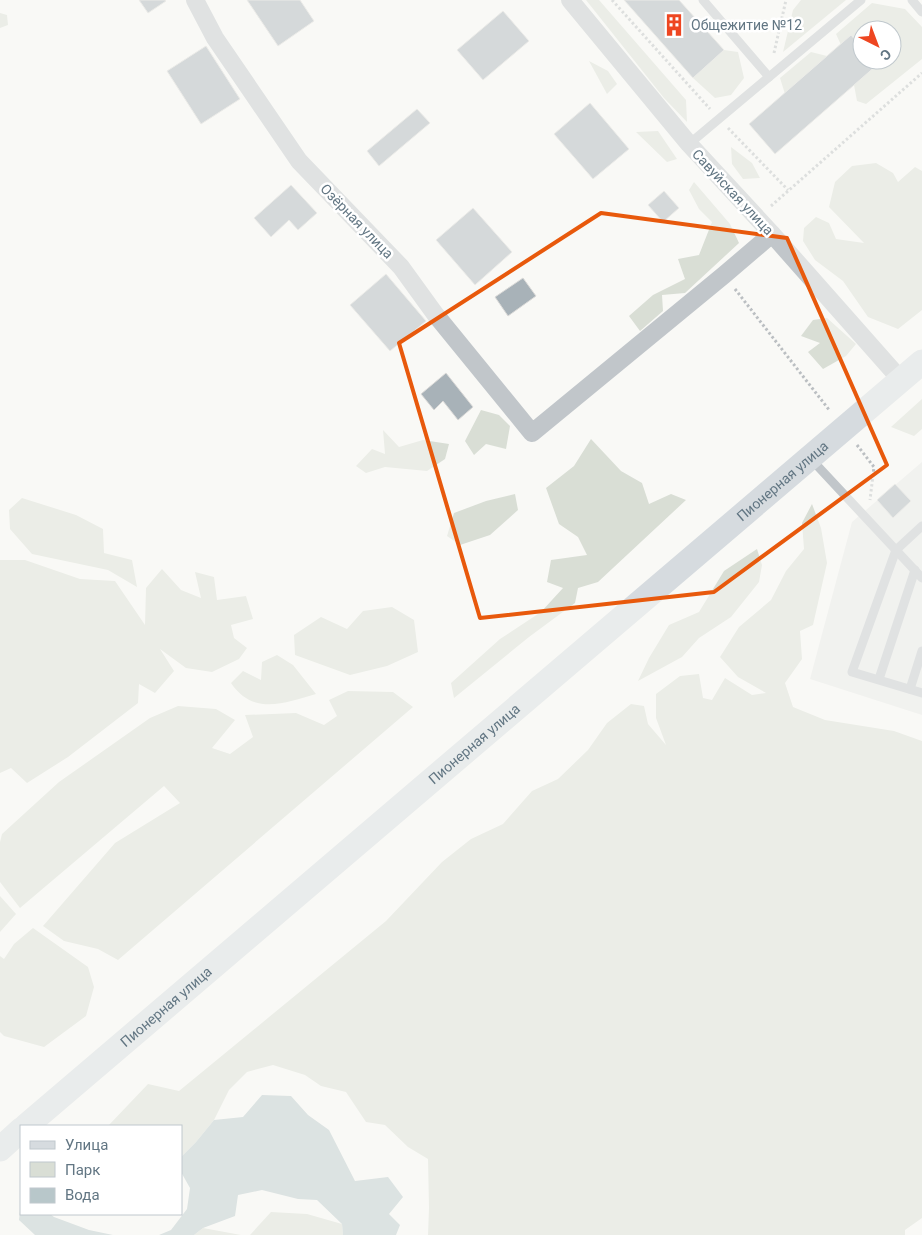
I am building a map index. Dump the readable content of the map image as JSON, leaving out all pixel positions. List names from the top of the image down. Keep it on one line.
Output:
{"streets":{"main road":["Пионерная улица"],"street":["Савуйская улица","Озёрная улица"]},"crossings":[["Савуйская улица","Пионерная улица"]],"places":{"building":["Общежитие №12"]},"legend":["Улица","Парк","Вода"],"north":"bottom right"}
